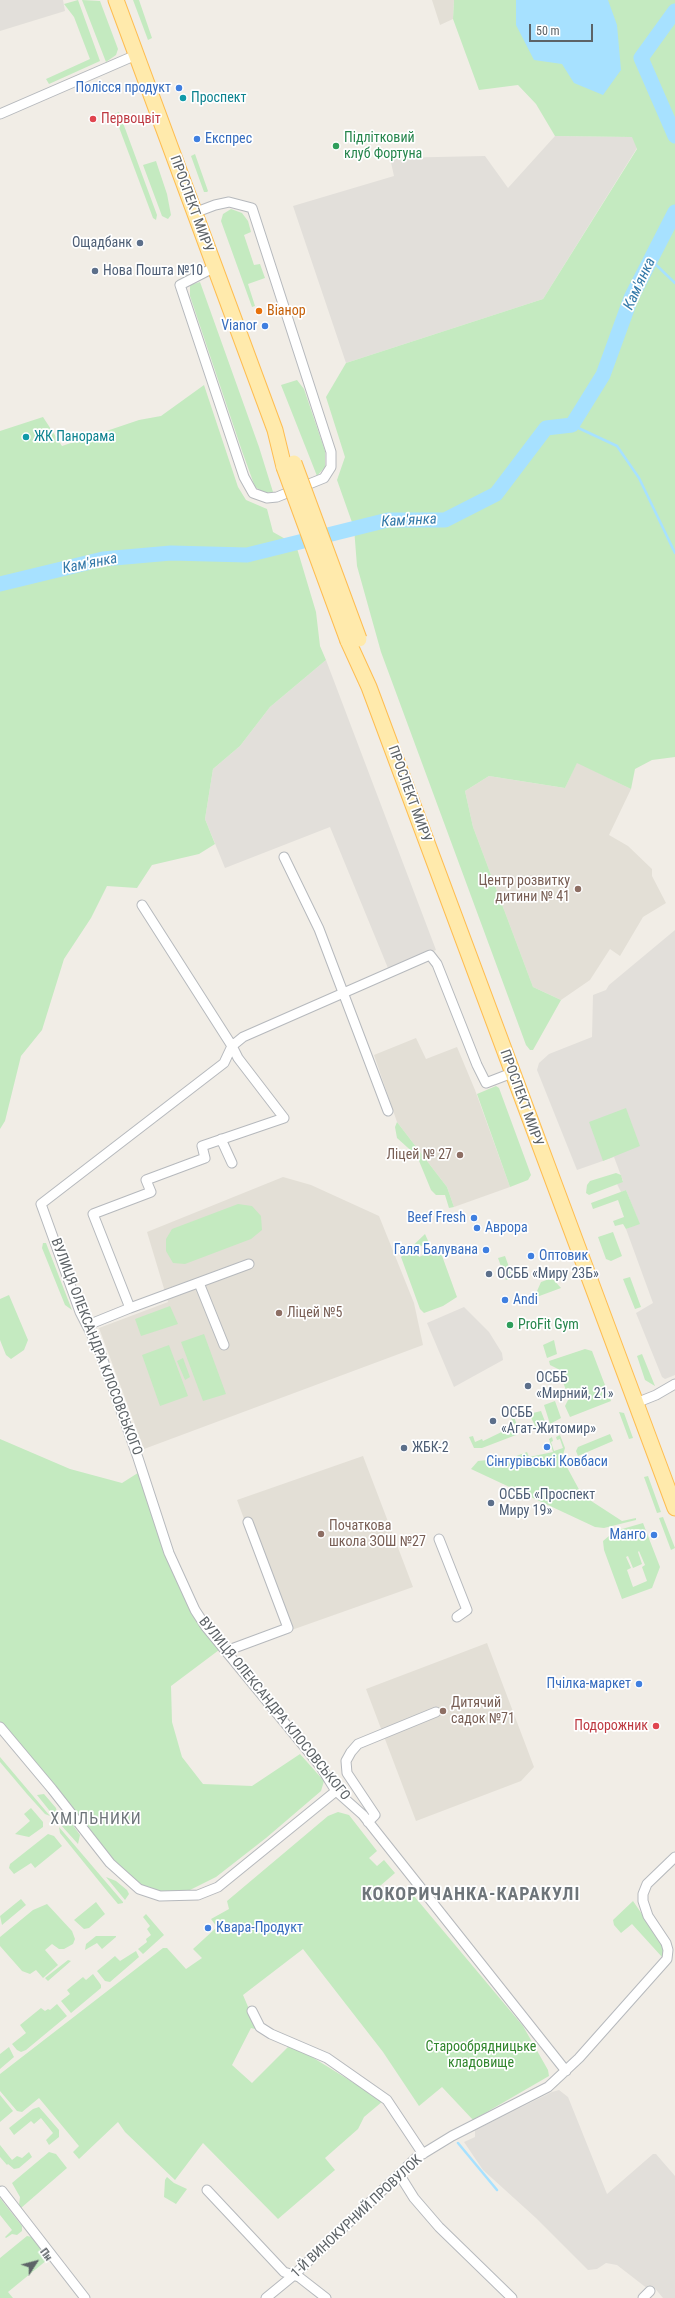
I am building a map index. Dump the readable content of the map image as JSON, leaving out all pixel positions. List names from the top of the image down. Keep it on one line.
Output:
{"streets":{"main road":["ПРОСПЕКТ МИРУ"],"street":["ВУЛИЦЯ ОЛЕКСАНДРА КЛОСОВСЬКОГО","1-Й ВИНОКУРНИЙ ПРОВУЛОК"]},"crossings":[["ВУЛИЦЯ ОЛЕКСАНДРА КЛОСОВСЬКОГО","1-Й ВИНОКУРНИЙ ПРОВУЛОК"]],"districts":["ХМІЛЬНИКИ","КОКОРИЧАНКА-КАРАКУЛІ"],"water":["Кам'янка"],"parks":["Старообрядницьке кладовище"],"places":["Полісся продукт","Проспект","Первоцвіт","Експрес","Підлітковий клуб Фортуна","Ощадбанк","Нова Пошта №10","Віанор","Vianor","ЖК Панорама","Центр розвитку дитини № 41","Ліцей № 27","Beef Fresh","Аврора","Галя Балувана","Оптовик","ОСББ «Миру 23Б»","Andi","Ліцей №5","ProFit Gym","ОСББ «Мирний, 21»","ОСББ «Агат-Житомир»","Сінгурівські Ковбаси","ЖБК-2","ОСББ «Проспект Миру 19»","Початкова школа ЗОШ №27","Манго","Пчілка-маркет","Дитячий садок №71","Подорожник","Квара-Продукт"],"scale_bar":"50 m","north":"top right"}
